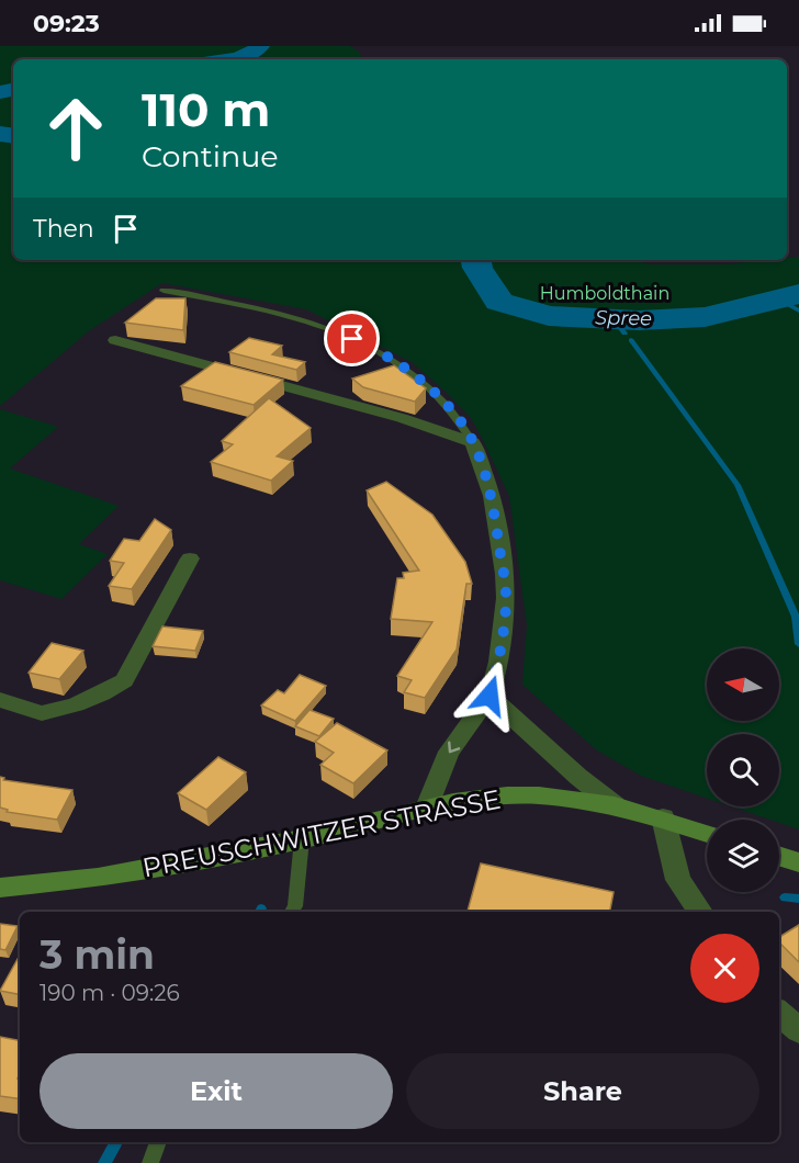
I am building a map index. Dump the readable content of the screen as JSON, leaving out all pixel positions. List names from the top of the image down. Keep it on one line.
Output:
{"streets":{"street":["PREUSCHWITZER STRASSE"]},"water":["Spree"],"parks":["Humboldthain"],"north":"left","page":{"status":"09:23","turn":["110 m","Continue"],"then":"Then","heading":["3 min","190 m · 09:26"],"buttons":["Exit","Share"]}}
